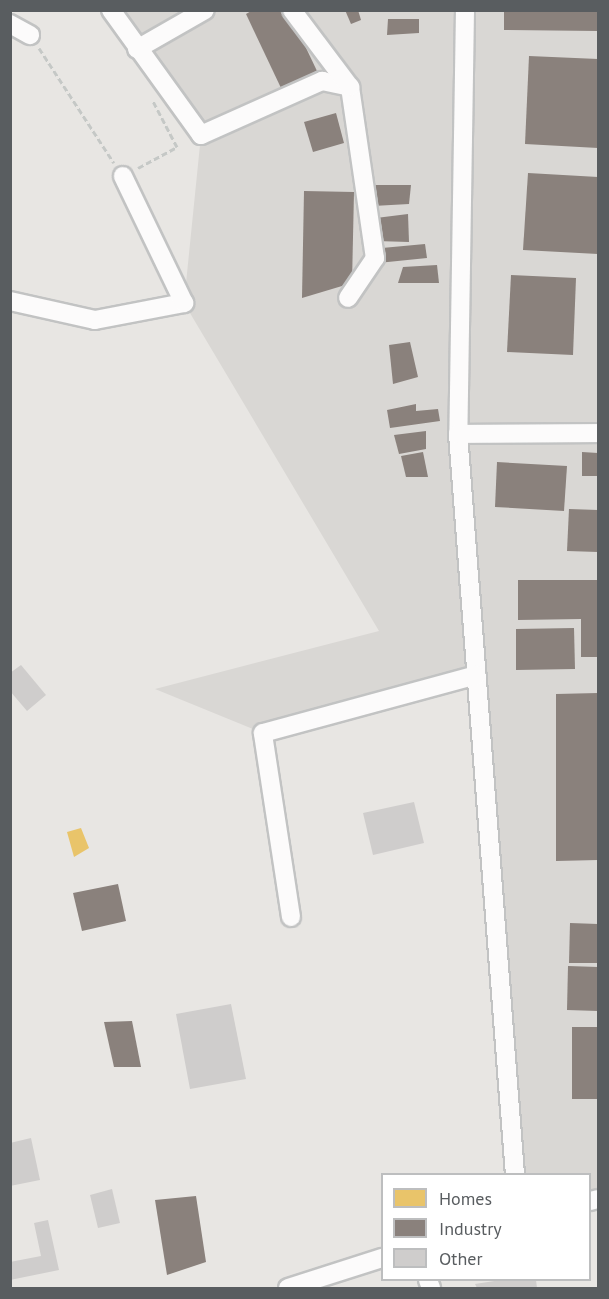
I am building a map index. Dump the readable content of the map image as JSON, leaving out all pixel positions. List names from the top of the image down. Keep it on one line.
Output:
{"legend":["Homes","Industry","Other"]}
